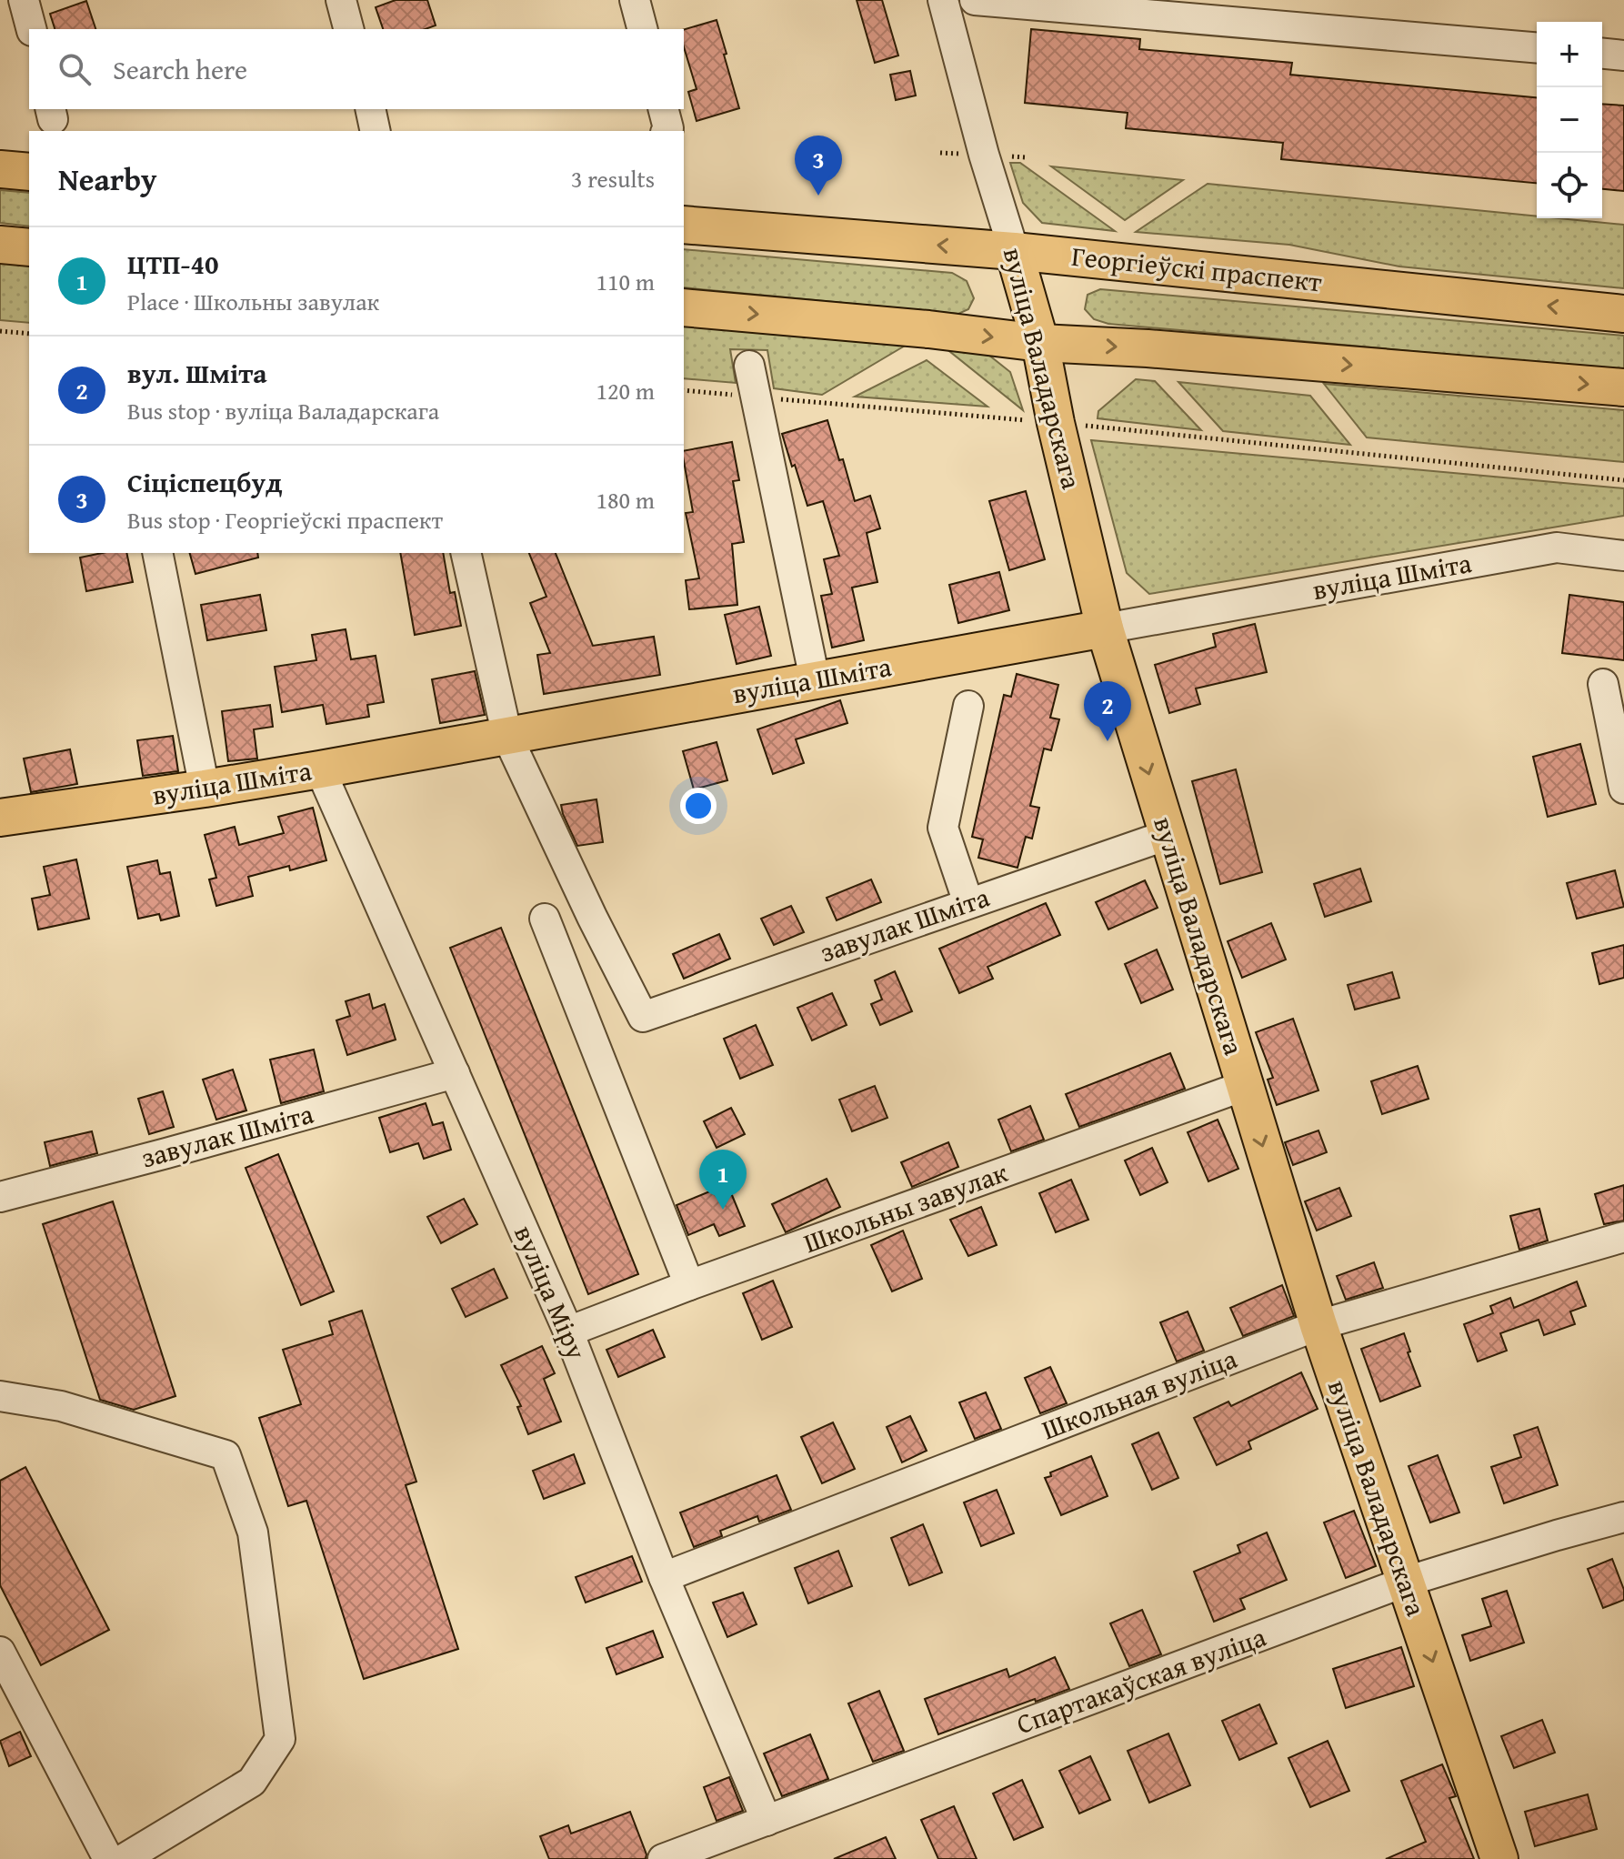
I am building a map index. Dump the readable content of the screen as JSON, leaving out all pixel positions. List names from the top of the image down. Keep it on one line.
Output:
{"streets":{"main road":["Георгіеўскі праспект","вуліца Валадарскага","вуліца Шміта"],"street":["завулак Шміта","Школьны завулак","вуліца Міру","Школьная вуліца","Спартакаўская вуліца"]},"crossings":[["Георгіеўскі праспект","вуліца Валадарскага"],["вуліца Валадарскага","вуліца Шміта"],["вуліца Валадарскага","завулак Шміта"],["вуліца Валадарскага","Школьны завулак"],["вуліца Валадарскага","Школьная вуліца"],["вуліца Валадарскага","Спартакаўская вуліца"],["вуліца Шміта","завулак Шміта"],["вуліца Шміта","вуліца Міру"],["завулак Шміта","вуліца Міру"],["Школьны завулак","вуліца Міру"],["вуліца Міру","Школьная вуліца"],["вуліца Міру","Спартакаўская вуліца"]],"one_way":["вуліца Валадарскага"],"page":{"map_buttons":["+","−"],"search":"Search here","heading":["Nearby","3 results"],"pins":["3","2","1"],"list":[{"mark":"1","name":"ЦТП-40","note":"Place · Школьны завулак","value":"110 m"},{"mark":"2","name":"вул. Шміта","note":"Bus stop · вуліца Валадарскага","value":"120 m"},{"mark":"3","name":"Сіціспецбуд","note":"Bus stop · Георгіеўскі праспект","value":"180 m"}]}}
